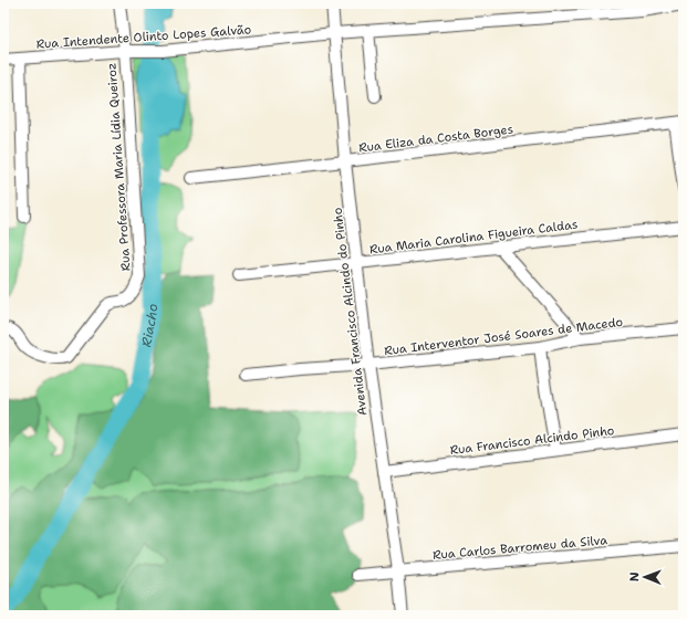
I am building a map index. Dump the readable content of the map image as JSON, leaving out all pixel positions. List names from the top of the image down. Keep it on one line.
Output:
{"streets":{"street":["Rua Intendente Olinto Lopes Galvão","Rua Eliza da Costa Borges","Rua Professora Maria Lídia Queiroz","Rua Maria Carolina Figueira Caldas","Avenida Francisco Alcindo do Pinho","Rua Interventor José Soares de Macedo","Rua Francisco Alcindo Pinho","Rua Carlos Barromeu da Silva"]},"crossings":[["Rua Intendente Olinto Lopes Galvão","Rua Professora Maria Lídia Queiroz"],["Rua Intendente Olinto Lopes Galvão","Avenida Francisco Alcindo do Pinho"],["Rua Eliza da Costa Borges","Avenida Francisco Alcindo do Pinho"],["Rua Maria Carolina Figueira Caldas","Avenida Francisco Alcindo do Pinho"],["Avenida Francisco Alcindo do Pinho","Rua Interventor José Soares de Macedo"],["Avenida Francisco Alcindo do Pinho","Rua Francisco Alcindo Pinho"],["Avenida Francisco Alcindo do Pinho","Rua Carlos Barromeu da Silva"]],"water":["Riacho"],"north":"left"}
